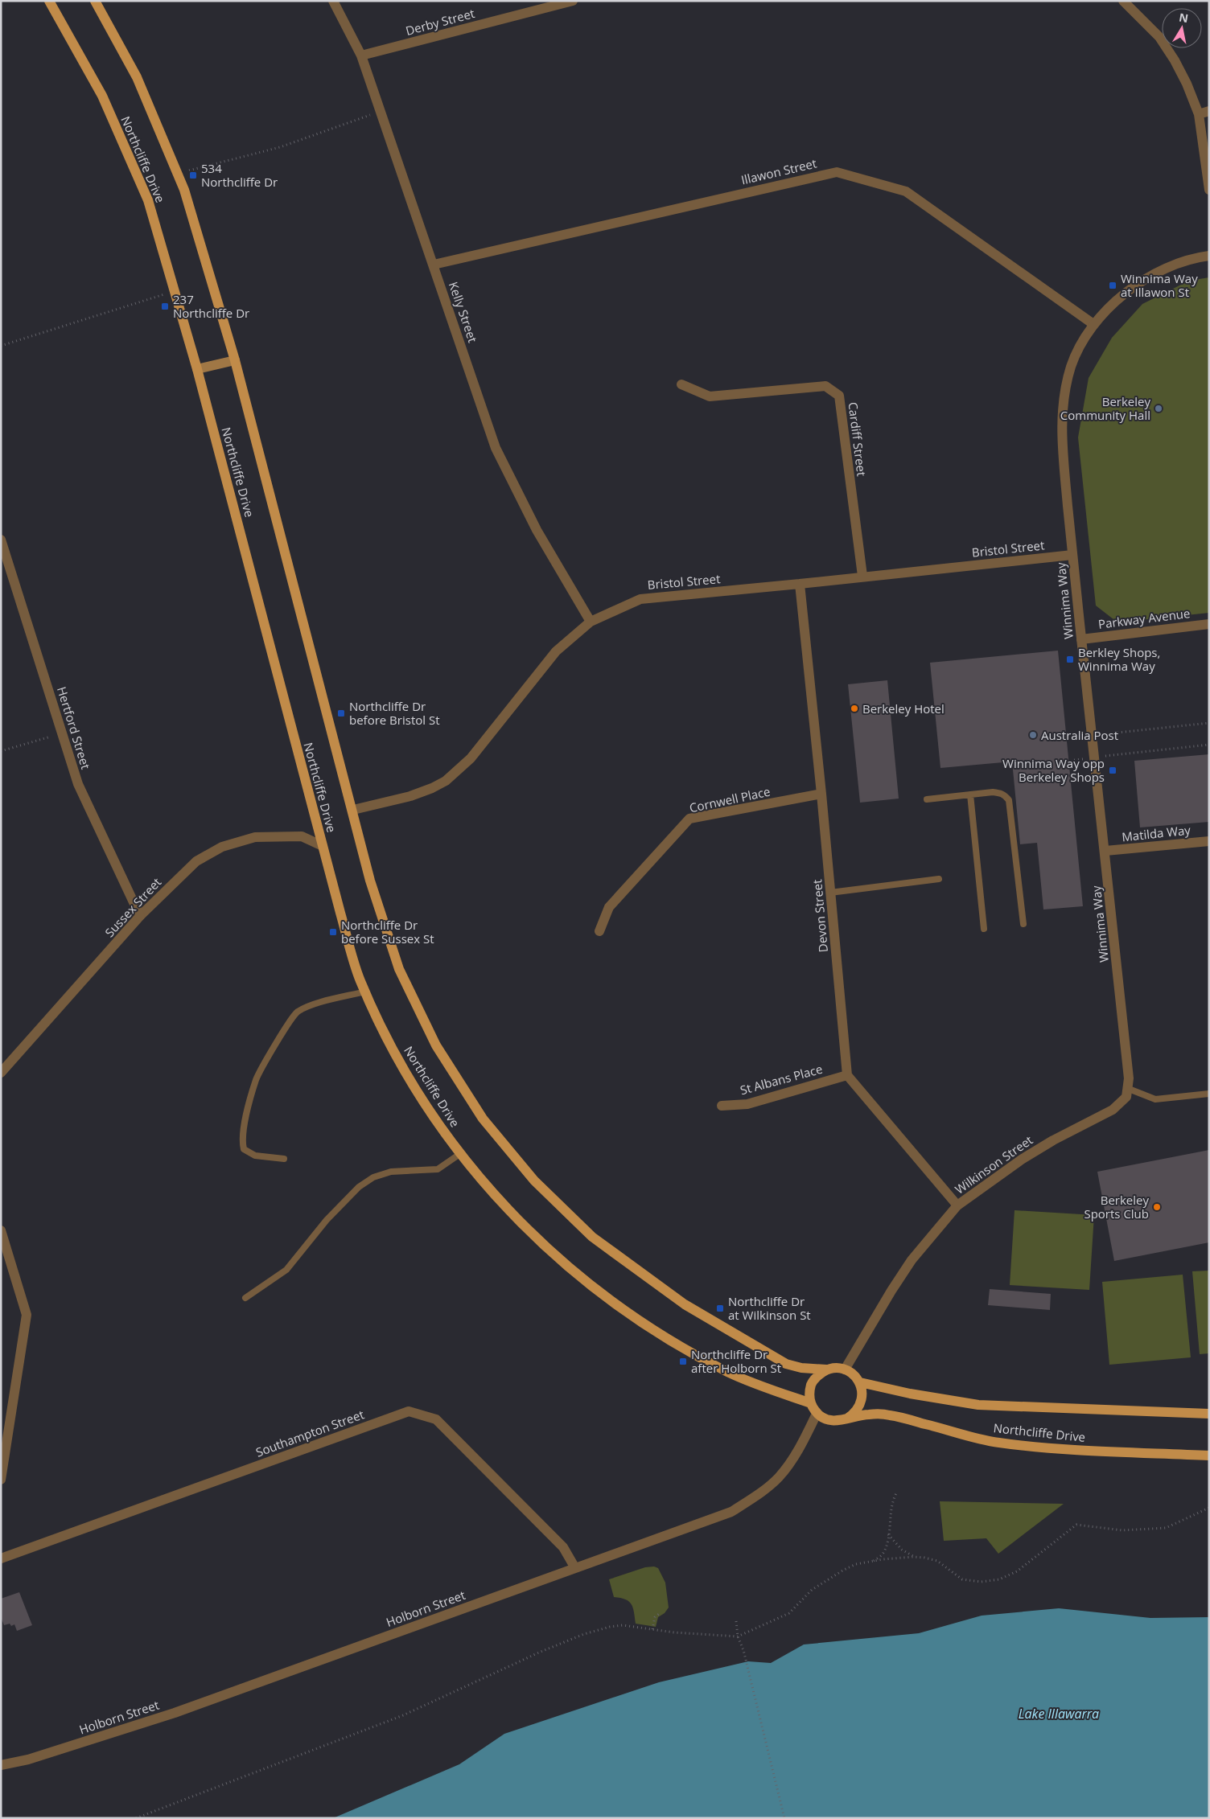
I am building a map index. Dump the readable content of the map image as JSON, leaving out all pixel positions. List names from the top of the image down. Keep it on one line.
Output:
{"streets":{"main road":["Northcliffe Drive"],"street":["Derby Street","Illawon Street","Kelly Street","Cardiff Street","Bristol Street","Winnima Way","Parkway Avenue","Hertford Street","Cornwell Place","Matilda Way","Sussex Street","Devon Street","St Albans Place","Wilkinson Street","Southampton Street","Holborn Street"]},"crossings":[["Derby Street","Kelly Street"],["Northcliffe Drive","Bristol Street"],["Northcliffe Drive","Sussex Street"],["Northcliffe Drive","Wilkinson Street"],["Northcliffe Drive","Holborn Street"],["Illawon Street","Kelly Street"],["Illawon Street","Winnima Way"],["Kelly Street","Bristol Street"],["Cardiff Street","Bristol Street"],["Bristol Street","Winnima Way"],["Bristol Street","Devon Street"],["Winnima Way","Parkway Avenue"],["Winnima Way","Matilda Way"],["Winnima Way","Wilkinson Street"],["Hertford Street","Sussex Street"],["Cornwell Place","Devon Street"],["Devon Street","St Albans Place"],["Wilkinson Street","Holborn Street"],["Southampton Street","Holborn Street"]],"water":["Lake Illawarra"],"places":{"transit":["534 Northcliffe Dr","Winnima Way at Illawon St","237 Northcliffe Dr","Berkley Shops, Winnima Way","Northcliffe Dr before Bristol St","Winnima Way opp Berkeley Shops","Northcliffe Dr before Sussex St","Northcliffe Dr at Wilkinson St","Northcliffe Dr after Holborn St"],"other":["Berkeley Community Hall","Berkeley Hotel","Australia Post","Berkeley Sports Club"]},"north":"top"}
